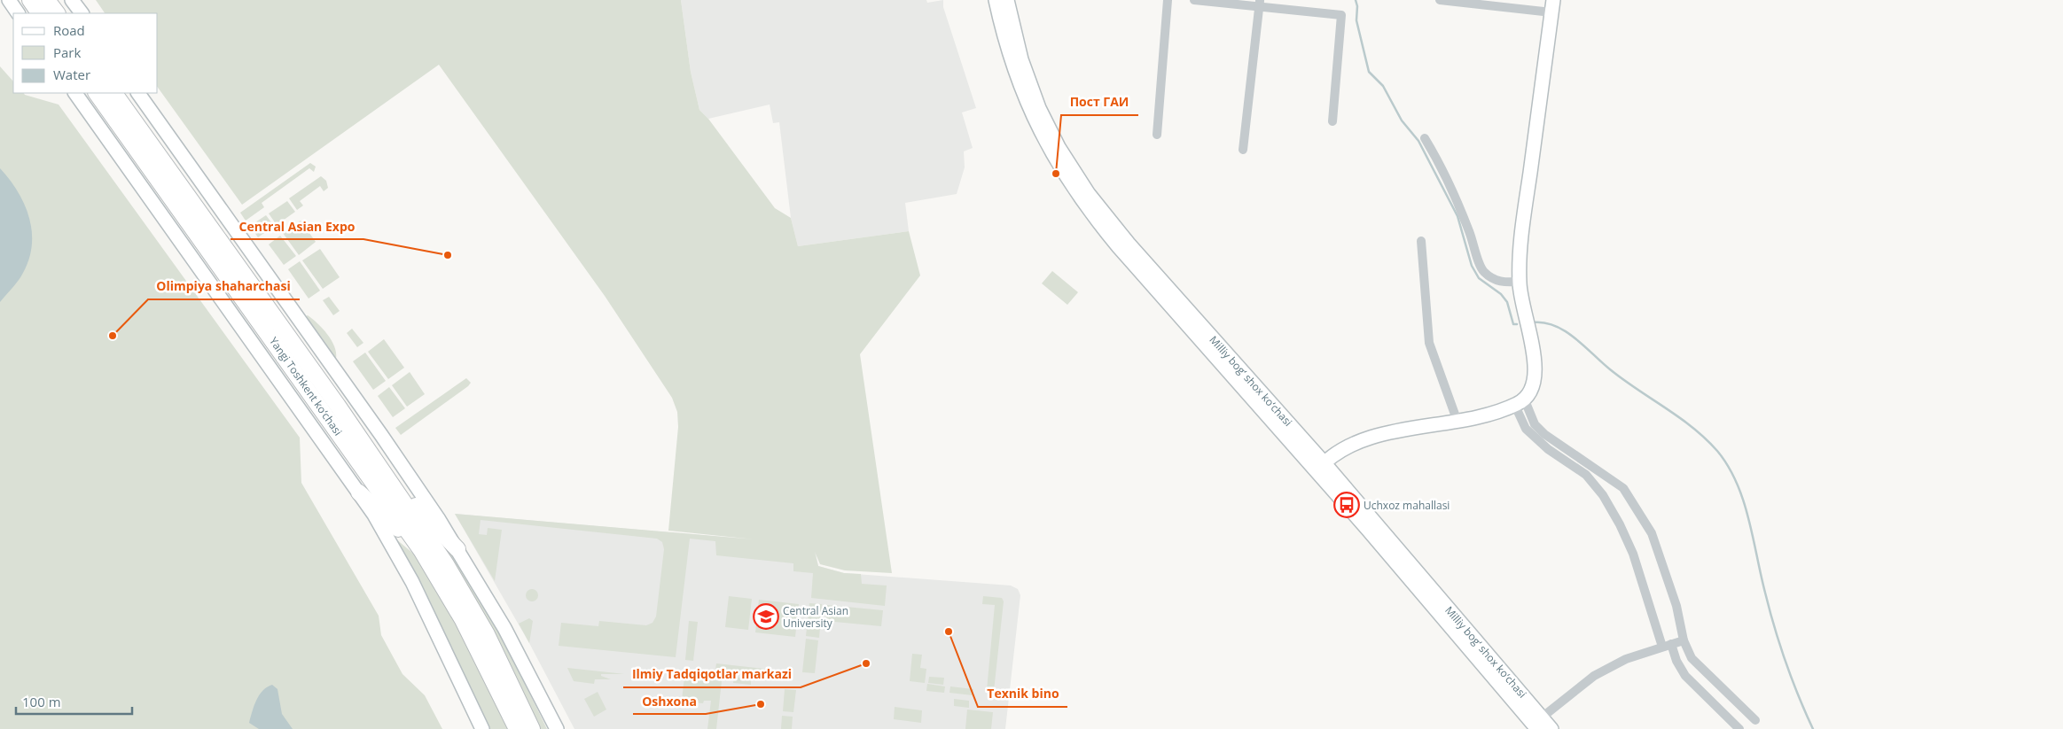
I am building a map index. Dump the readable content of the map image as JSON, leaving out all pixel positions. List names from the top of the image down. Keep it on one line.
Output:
{"streets":{"highway":["Yangi Toshkent ko‘chasi"],"main road":["Milliy bog‘ shox ko‘chasi"]},"places":{"other":["Пост ГАИ","Central Asian Expo","Olimpiya shaharchasi","Texnik bino","Ilmiy Tadqiqotlar markazi","Oshxona"],"bus stop":["Uchxoz mahallasi"],"school or university":["Central Asian University"]},"legend":["Road","Park","Water"],"scale_bar":"100 m"}
